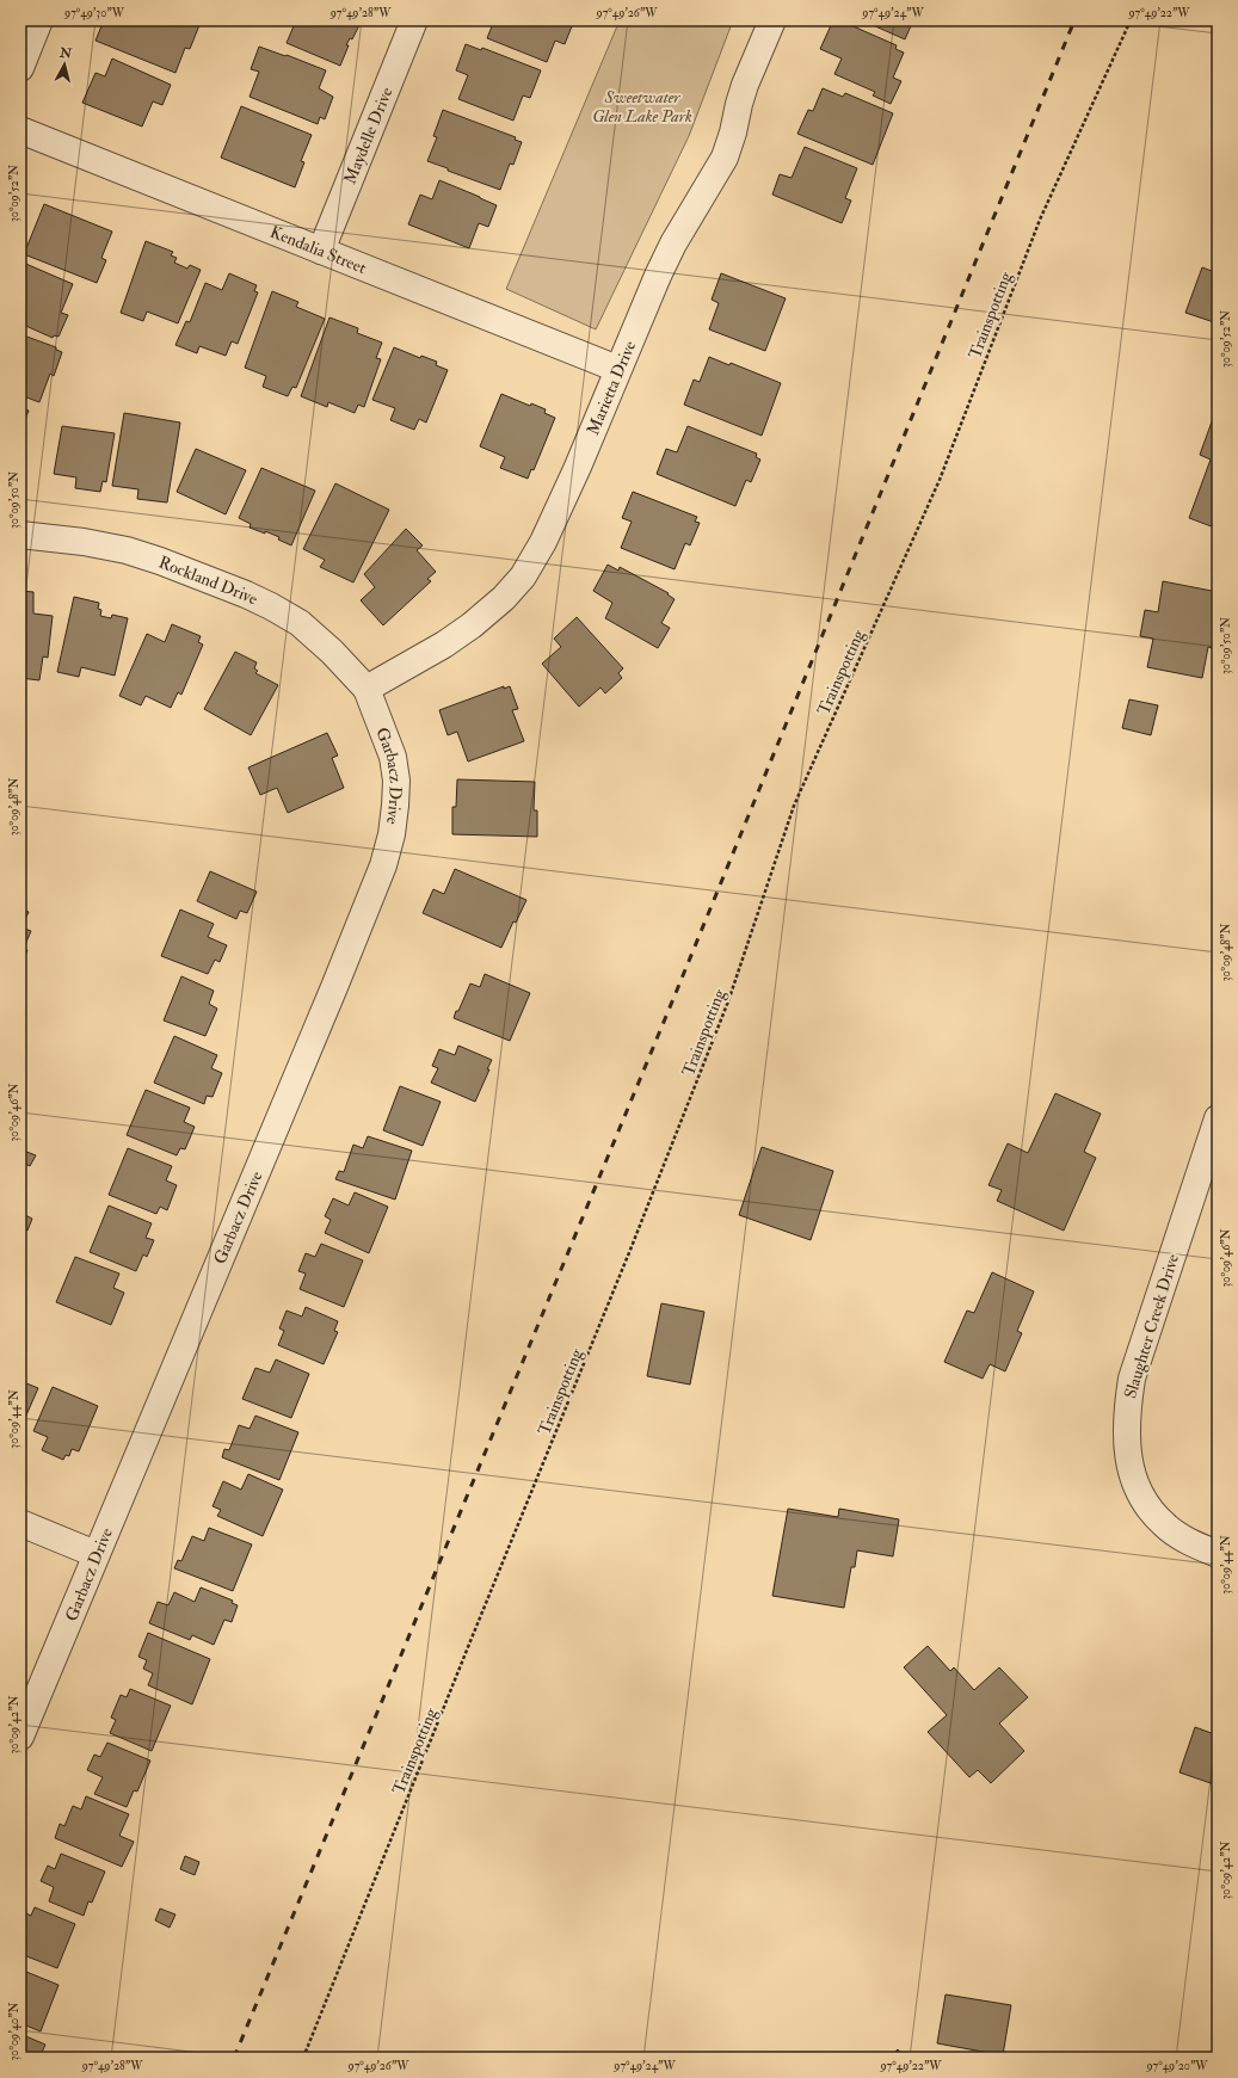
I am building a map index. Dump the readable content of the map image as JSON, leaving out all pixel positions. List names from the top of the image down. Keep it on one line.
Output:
{"streets":{"street":["Maydelle Drive","Kendalia Street","Marietta Drive","Rockland Drive","Garbacz Drive","Slaughter Creek Drive"],"path":["Trainspotting"]},"crossings":[["Maydelle Drive","Kendalia Street"],["Kendalia Street","Marietta Drive"],["Marietta Drive","Rockland Drive"],["Marietta Drive","Garbacz Drive"],["Rockland Drive","Garbacz Drive"]],"parks":["Sweetwater Glen Lake Park"],"north":"top","coordinates":["97°49'30\"W","97°49'28\"W","97°49'26\"W","97°49'24\"W","97°49'22\"W","30°09'52\"N","30°09'50\"N","30°09'48\"N","30°09'46\"N","30°09'44\"N","30°09'42\"N","30°09'40\"N","97°49'20\"W"]}
